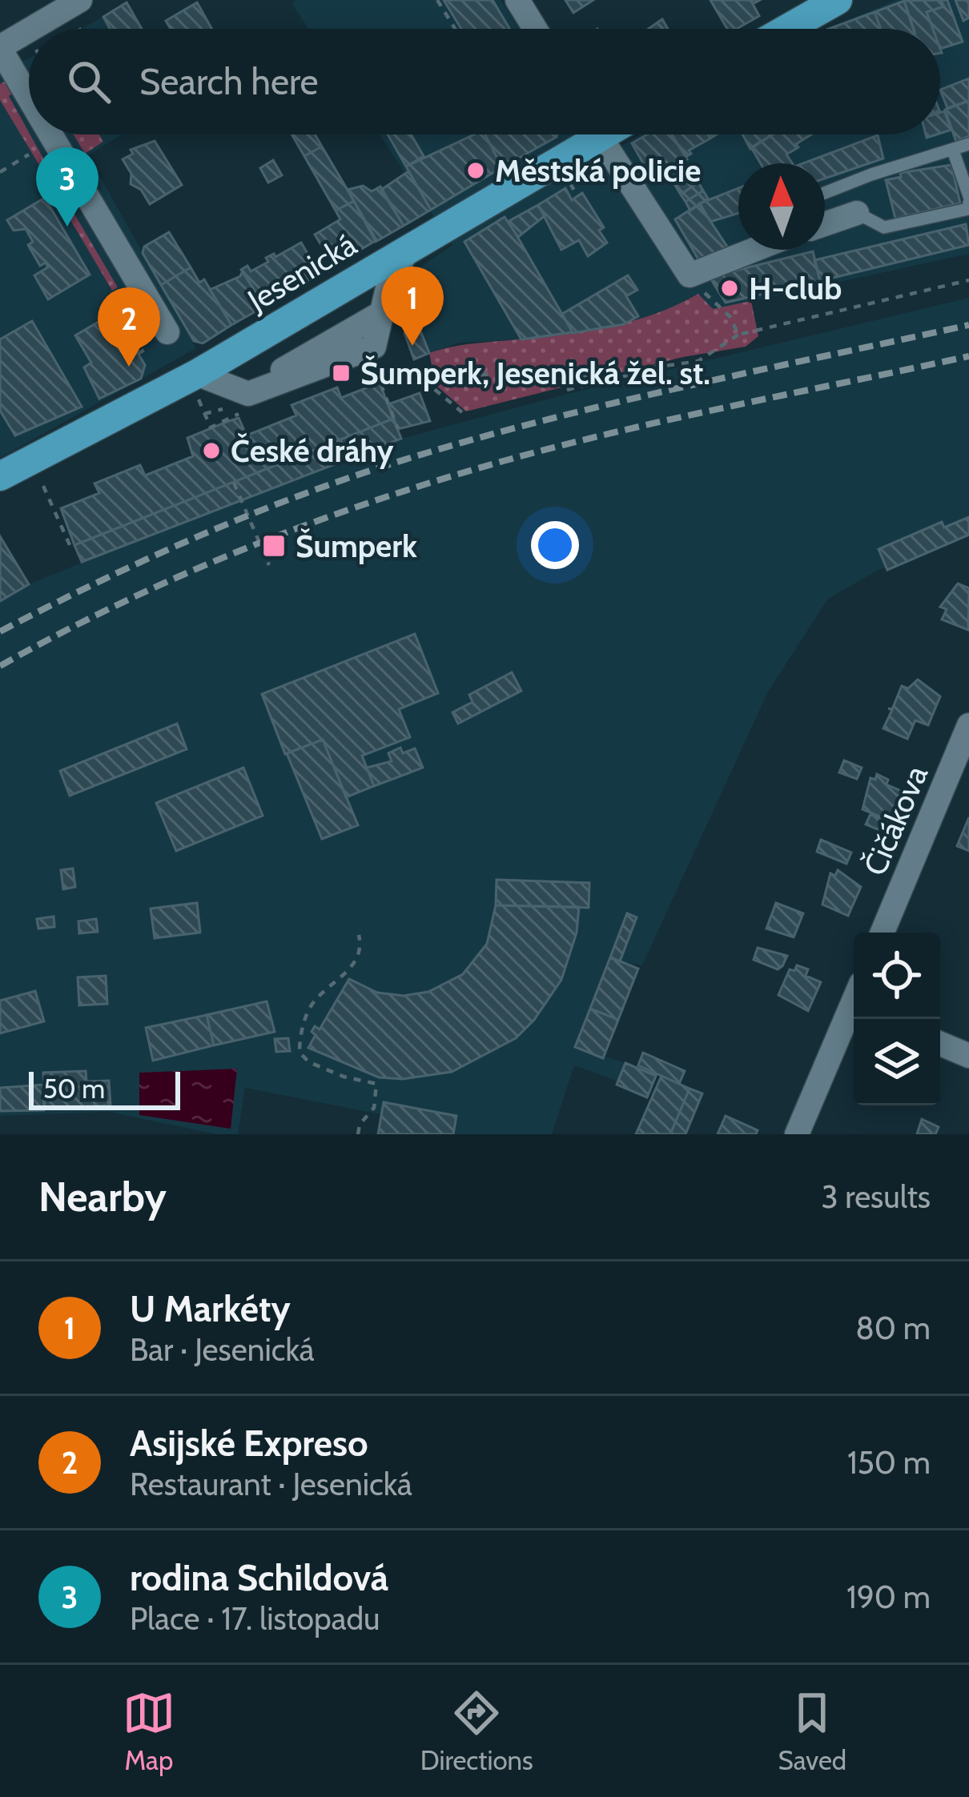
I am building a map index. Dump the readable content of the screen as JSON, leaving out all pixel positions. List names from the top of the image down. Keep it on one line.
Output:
{"streets":{"main road":["Jesenická"],"street":["Čičákova"]},"places":{"other":["Městská policie","H-club","České dráhy"],"transit":["Šumperk, Jesenická žel. st.","Šumperk"]},"scale_bar":"50 m","north":"top","page":{"search":"Search here","pins":["3","1","2"],"scale":"50 m","heading":["Nearby","3 results"],"list":[{"mark":"1","name":"U Markéty","note":"Bar · Jesenická","value":"80 m"},{"mark":"2","name":"Asijské Expreso","note":"Restaurant · Jesenická","value":"150 m"},{"mark":"3","name":"rodina Schildová","note":"Place · 17. listopadu","value":"190 m"}],"nav":["Map","Directions","Saved"]}}
